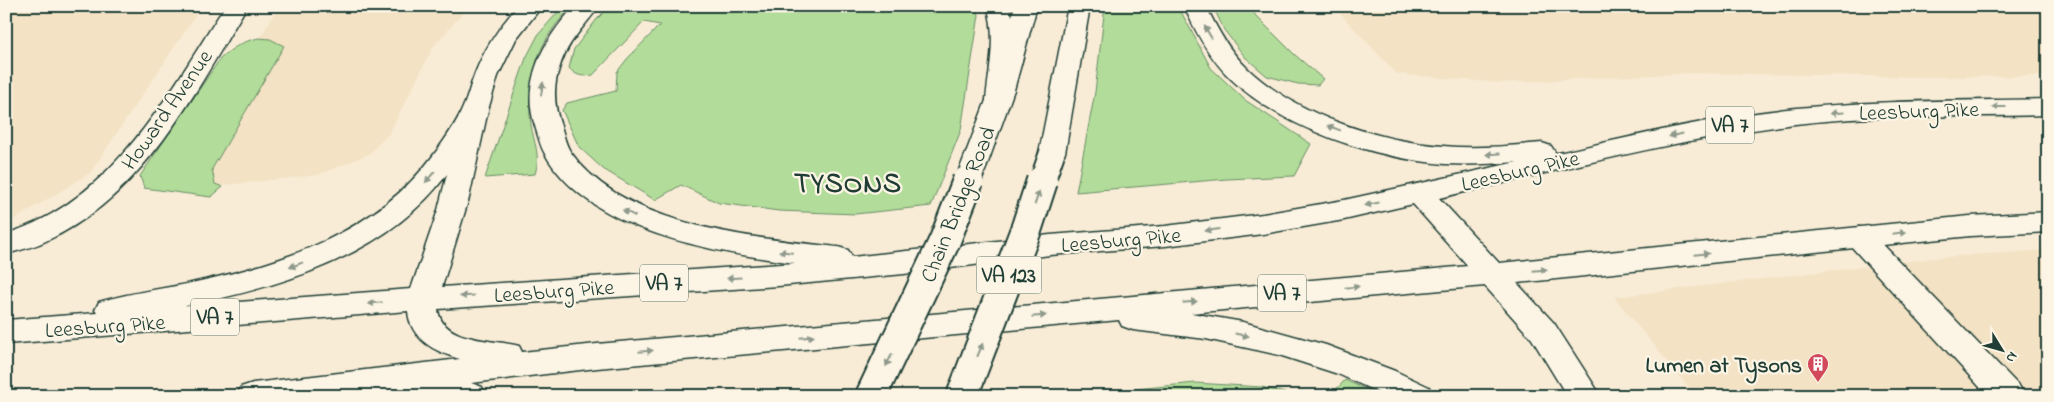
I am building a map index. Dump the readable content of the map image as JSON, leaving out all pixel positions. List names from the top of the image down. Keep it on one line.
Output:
{"streets":{"main road":["Howard Avenue","Leesburg Pike","VA 7","Chain Bridge Road","VA 123"]},"districts":["TYSONS"],"places":{"building":["Lumen at Tysons"]},"north":"bottom right"}
